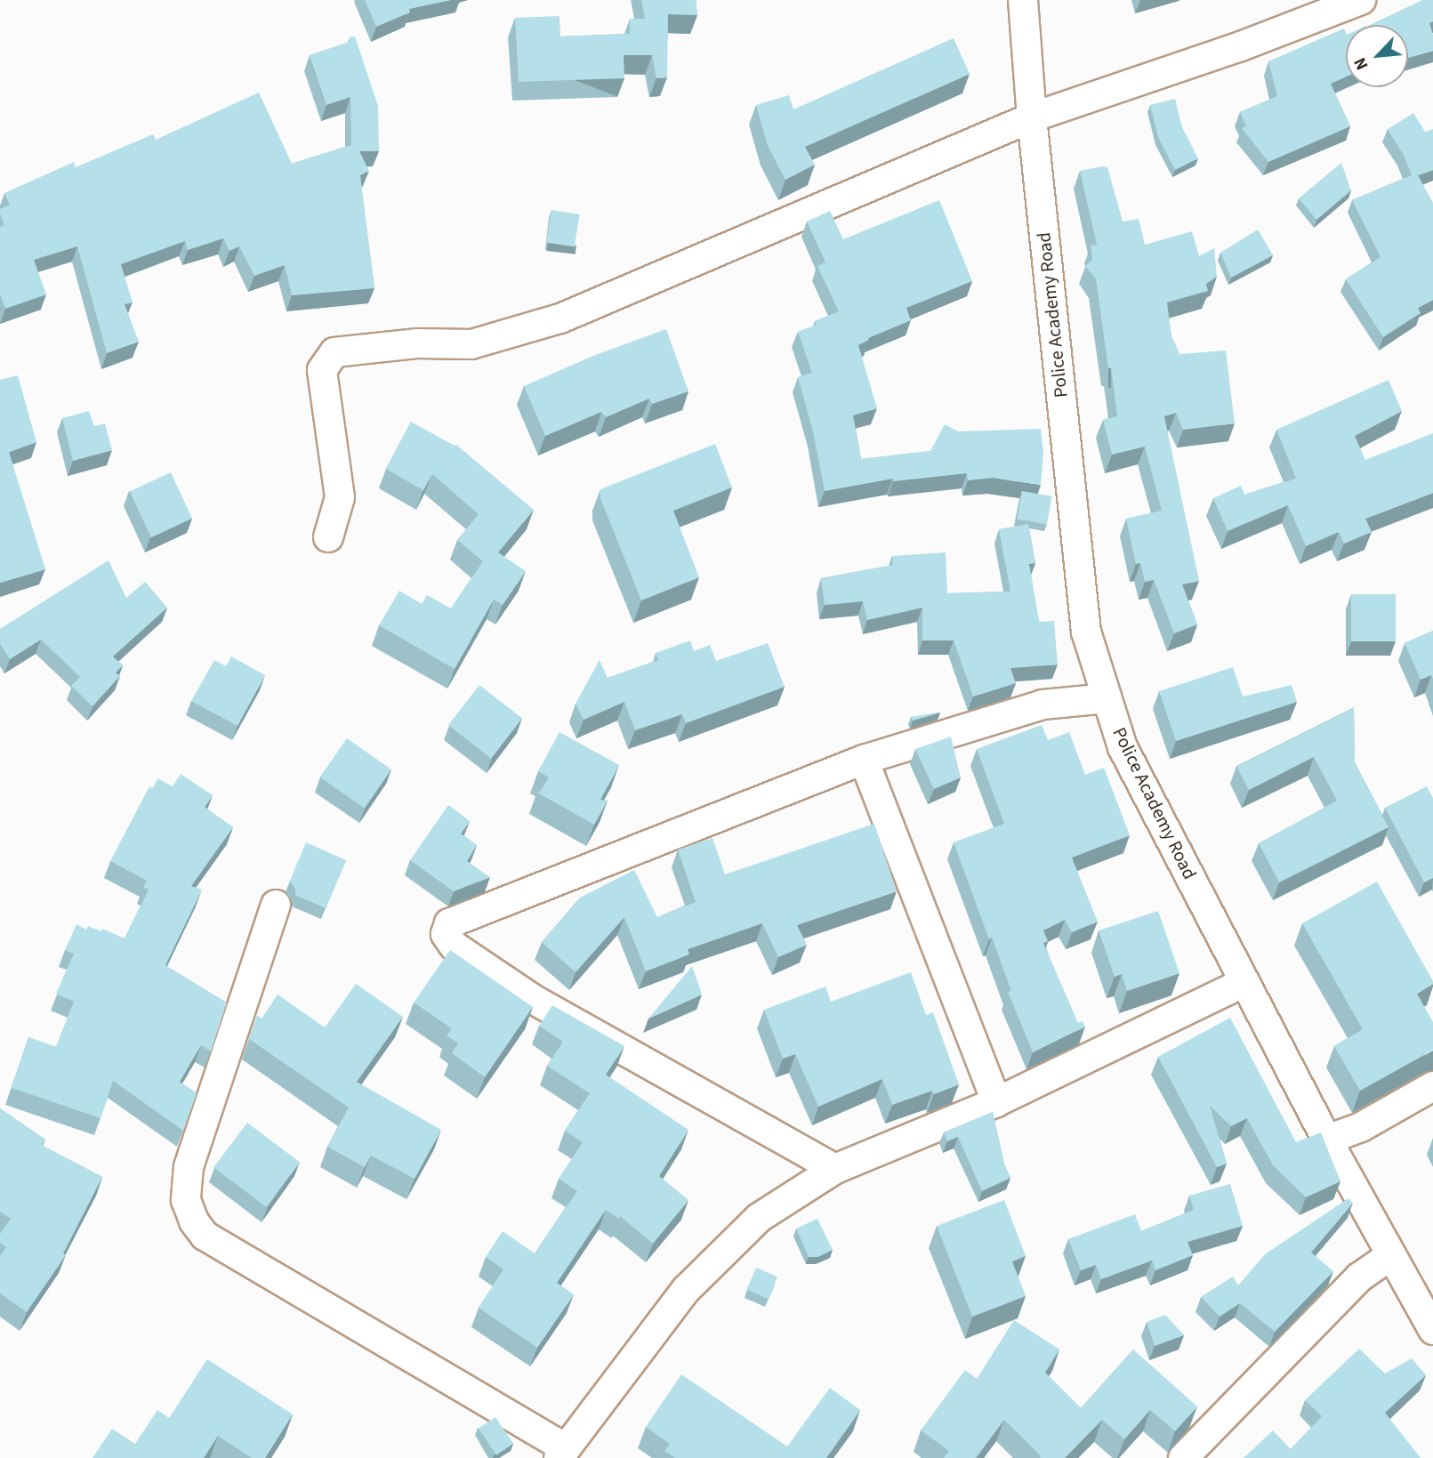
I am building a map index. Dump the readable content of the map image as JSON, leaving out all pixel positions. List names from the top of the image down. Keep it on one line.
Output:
{"streets":{"street":["Police Academy Road"]},"north":"bottom left"}
